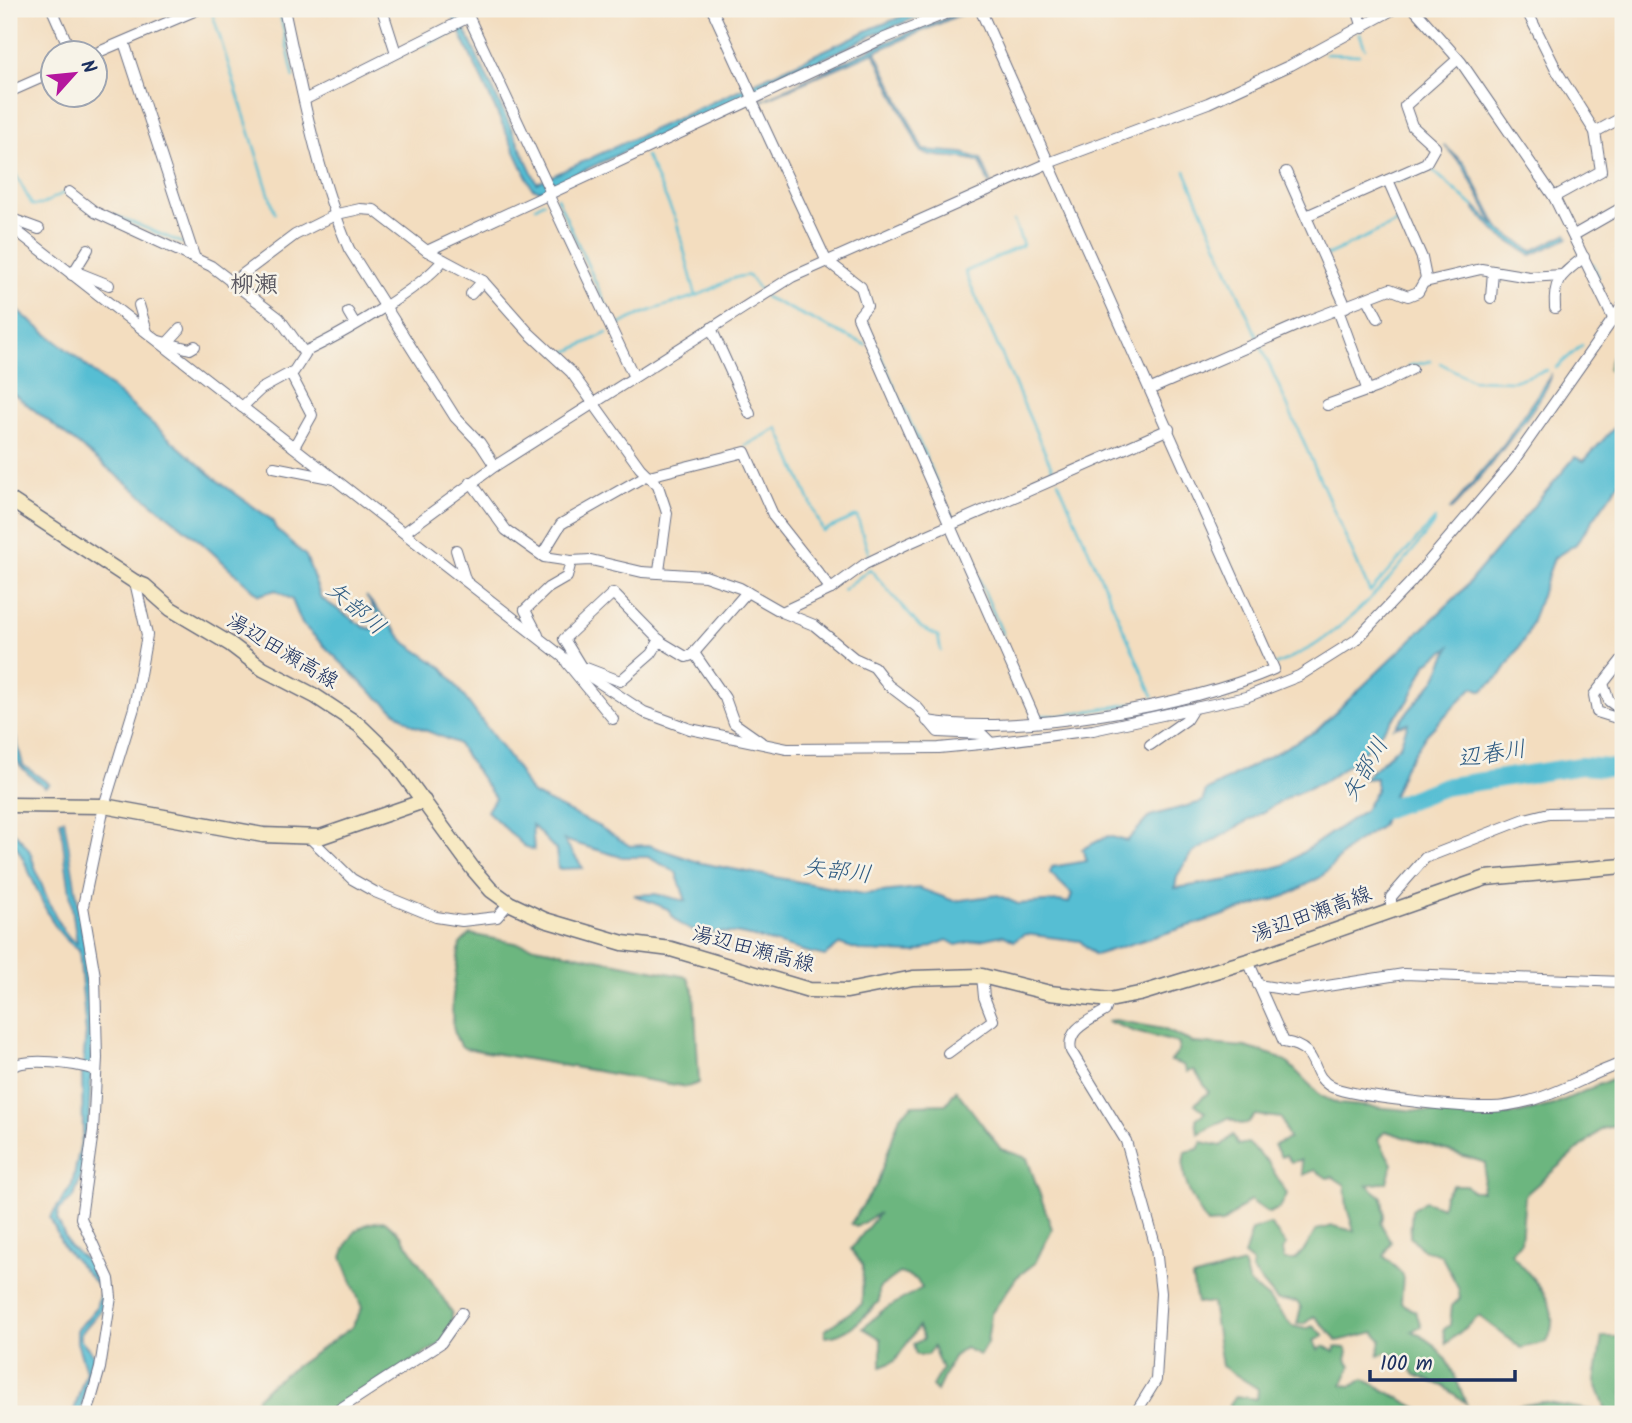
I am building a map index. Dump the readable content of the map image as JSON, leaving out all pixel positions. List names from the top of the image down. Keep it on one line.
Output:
{"streets":{"main road":["湯辺田瀬高線"]},"districts":["柳瀬"],"water":["矢部川","辺春川"],"scale_bar":"100 m","north":"top right"}
